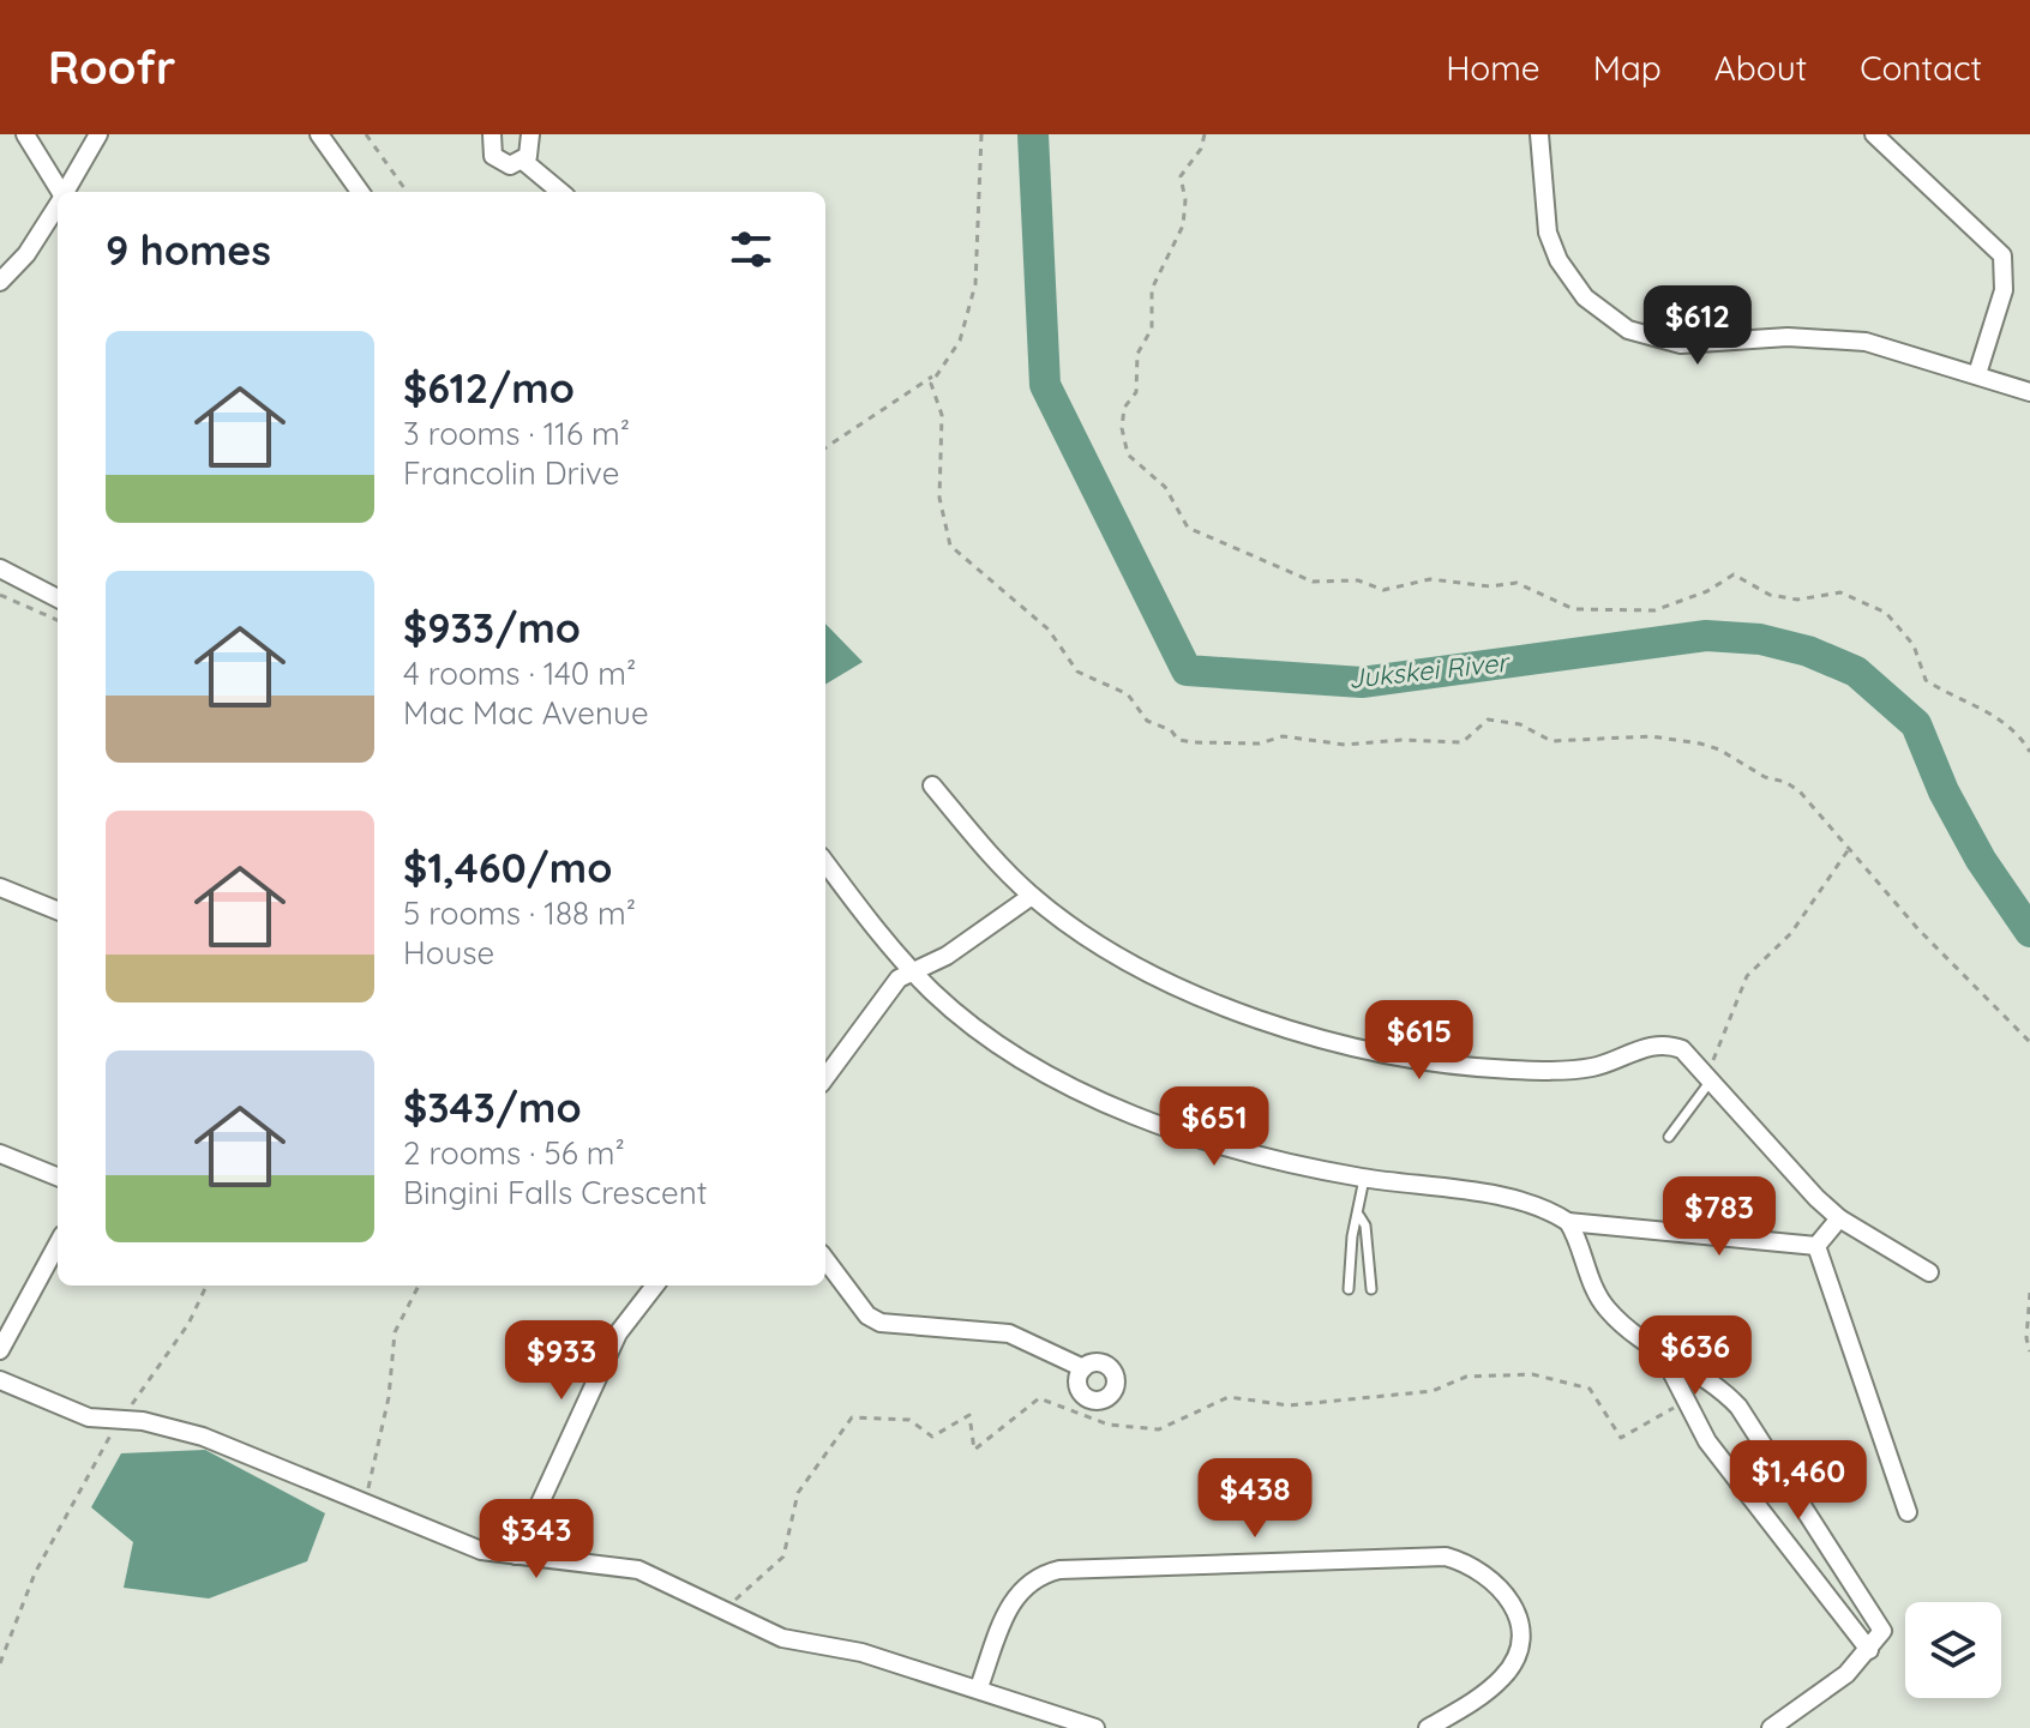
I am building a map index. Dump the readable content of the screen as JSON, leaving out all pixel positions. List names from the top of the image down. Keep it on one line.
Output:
{"water":["Jukskei River"],"page":{"header":"Roofr","nav":["Home","Map","About","Contact"],"heading":"9 homes","price":["$612","$615","$651","$783","$636","$933","$1,460","$438","$343"],"list":[{"name":"$612/mo","note":"3 rooms · 116 m² · Francolin Drive"},{"name":"$933/mo","note":"4 rooms · 140 m² · Mac Mac Avenue"},{"name":"$1,460/mo","note":"5 rooms · 188 m² · House"},{"name":"$343/mo","note":"2 rooms · 56 m² · Bingini Falls Crescent"}]}}
